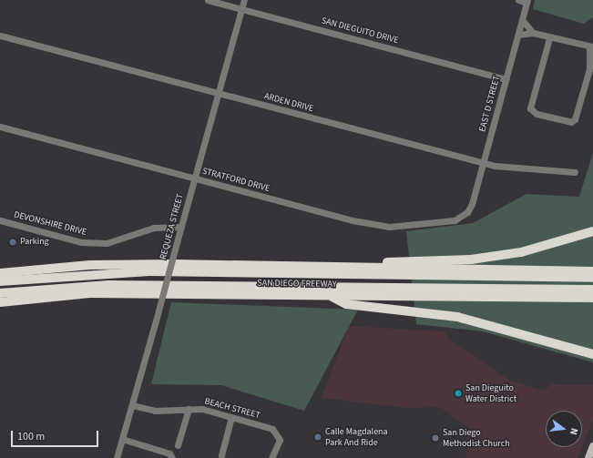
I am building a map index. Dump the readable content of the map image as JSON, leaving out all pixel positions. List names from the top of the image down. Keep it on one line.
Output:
{"streets":{"highway":["SAN DIEGO FREEWAY"],"street":["SAN DIEGUITO DRIVE","ARDEN DRIVE","EAST D STREET","STRATFORD DRIVE","DEVONSHIRE DRIVE","REQUEZA STREET","BEACH STREET"]},"crossings":[["SAN DIEGUITO DRIVE","EAST D STREET"],["SAN DIEGUITO DRIVE","REQUEZA STREET"],["ARDEN DRIVE","EAST D STREET"],["ARDEN DRIVE","REQUEZA STREET"],["EAST D STREET","STRATFORD DRIVE"],["STRATFORD DRIVE","REQUEZA STREET"],["DEVONSHIRE DRIVE","REQUEZA STREET"],["REQUEZA STREET","BEACH STREET"]],"places":["Parking","San Dieguito Water District","Calle Magdalena Park And Ride","San Diego Methodist Church"],"scale_bar":"100 m","north":"right"}
